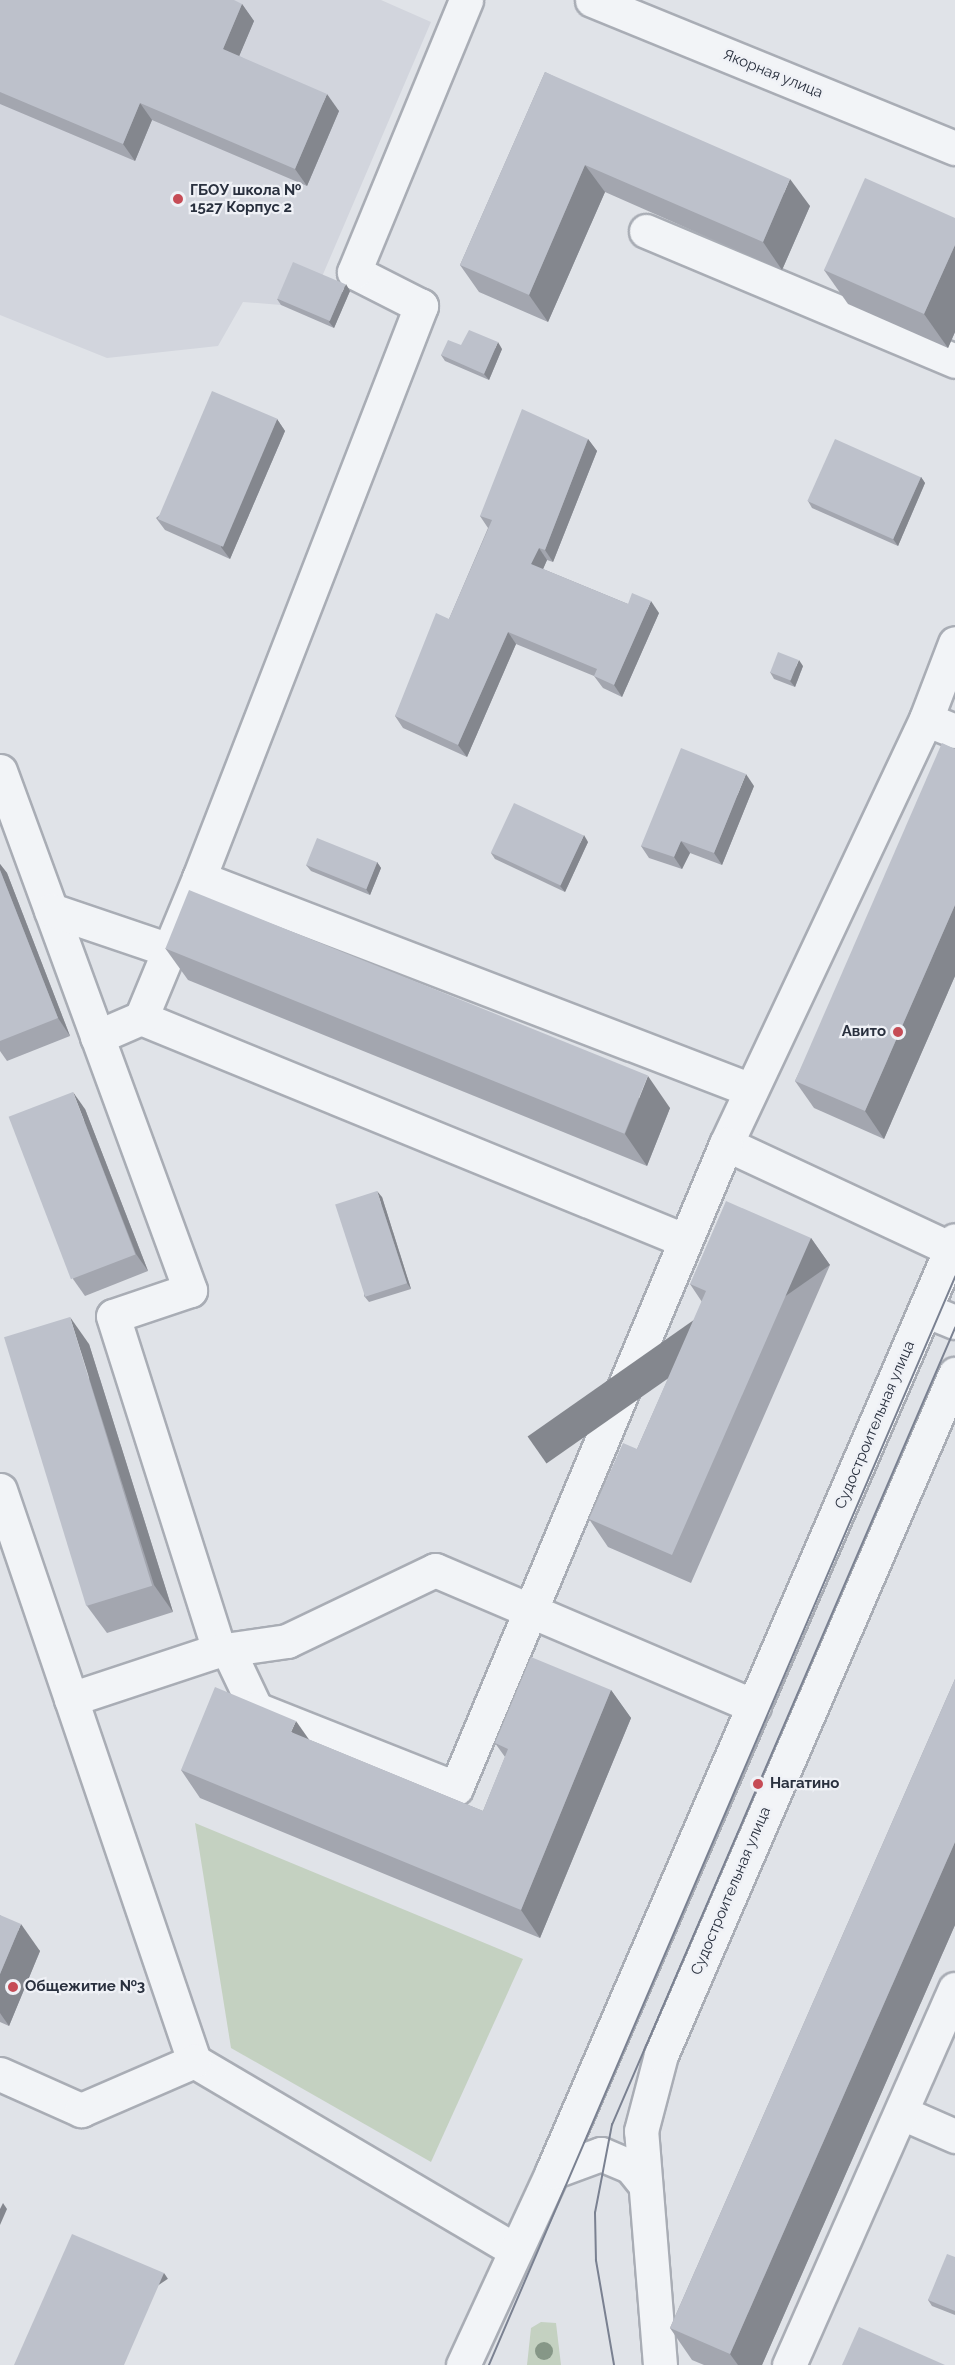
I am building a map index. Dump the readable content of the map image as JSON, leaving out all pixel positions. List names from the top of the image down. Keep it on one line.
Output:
{"streets":{"street":["Якорная улица","Судостроительная улица"]},"places":["ГБОУ школа № 1527 Корпус 2","Авито","Нагатино","Общежитие №3"]}
